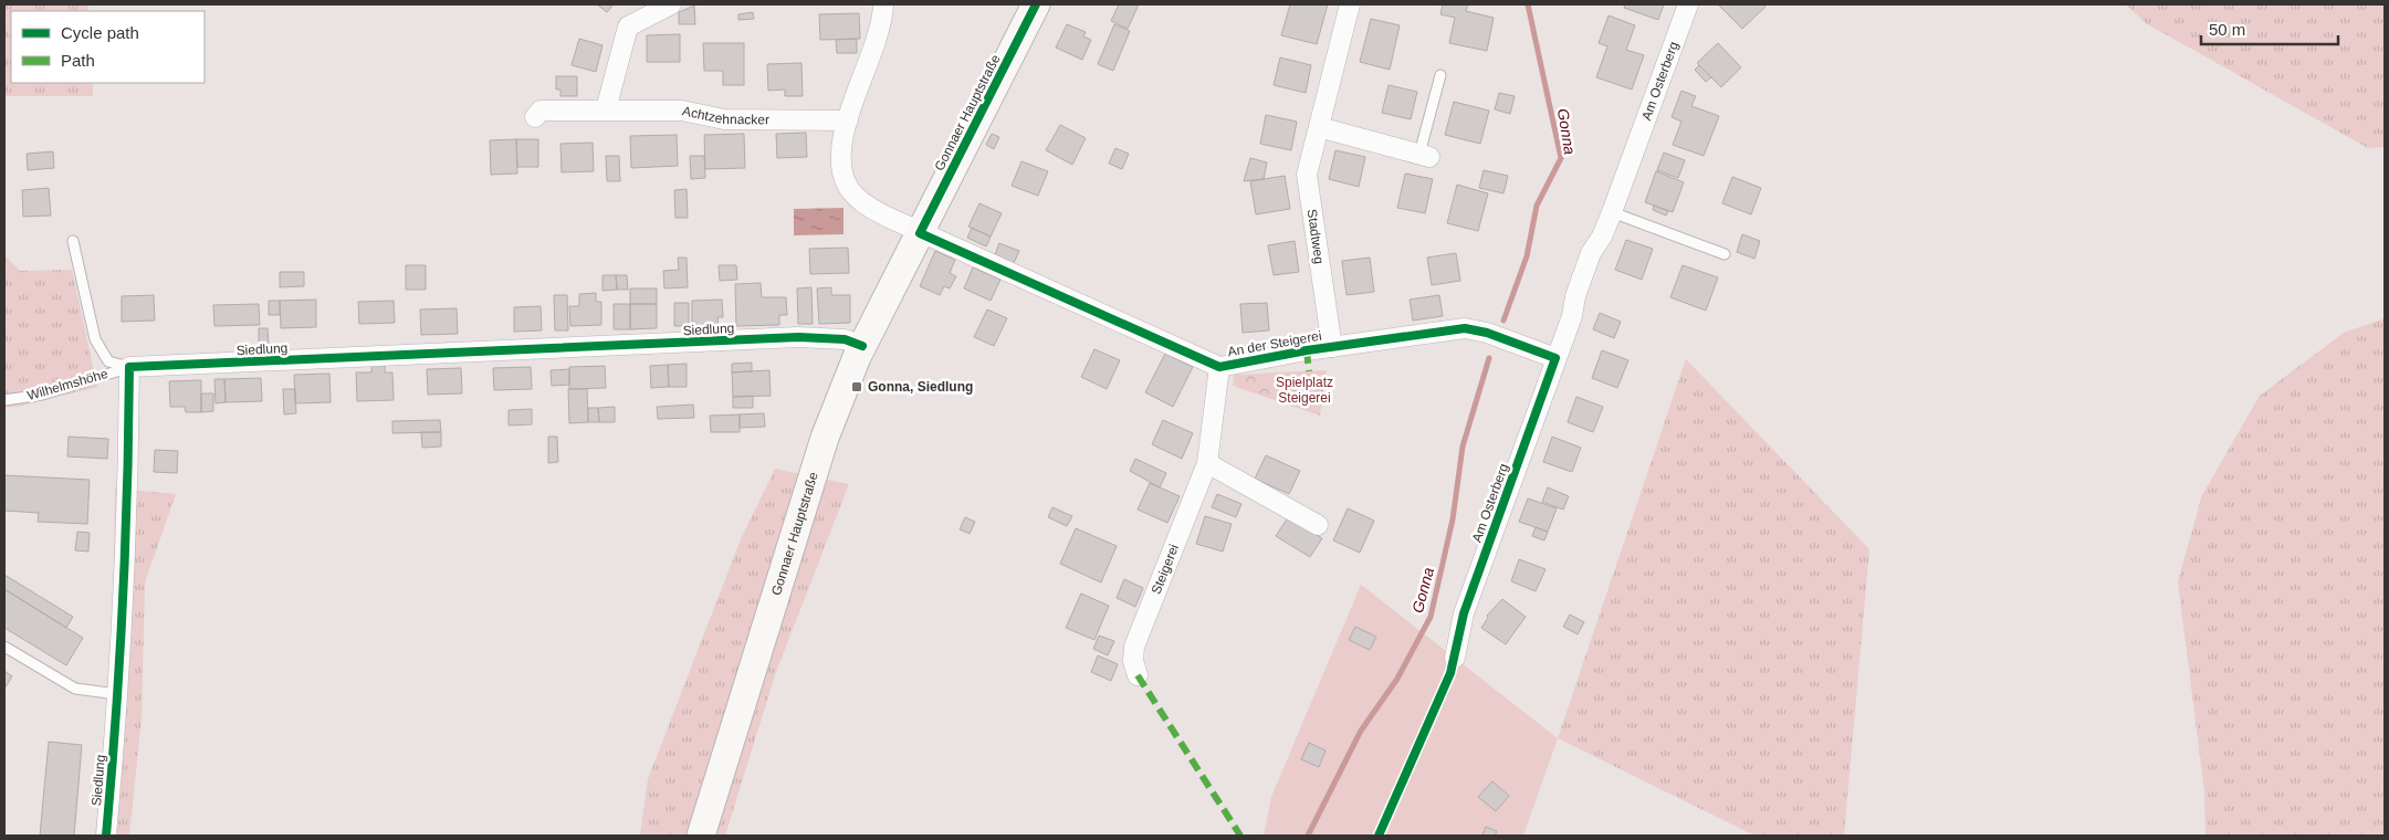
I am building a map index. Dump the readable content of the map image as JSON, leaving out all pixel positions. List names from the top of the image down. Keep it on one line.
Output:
{"streets":{"main road":["Gonnaer Hauptstraße"],"street":["Am Osterberg","Achtzehnacker","Stadtweg","Siedlung","An der Steigerei","Steigerei"],"lane":["Wilhelmshöhe"]},"crossings":[["Am Osterberg","An der Steigerei"],["Gonnaer Hauptstraße","Siedlung"],["Gonnaer Hauptstraße","An der Steigerei"],["Stadtweg","An der Steigerei"],["Siedlung","Wilhelmshöhe"],["An der Steigerei","Steigerei"]],"water":["Gonna"],"parks":["Spielplatz Steigerei"],"places":{"transit":["Gonna, Siedlung"]},"legend":["Cycle path","Path"],"scale_bar":"50 m"}
